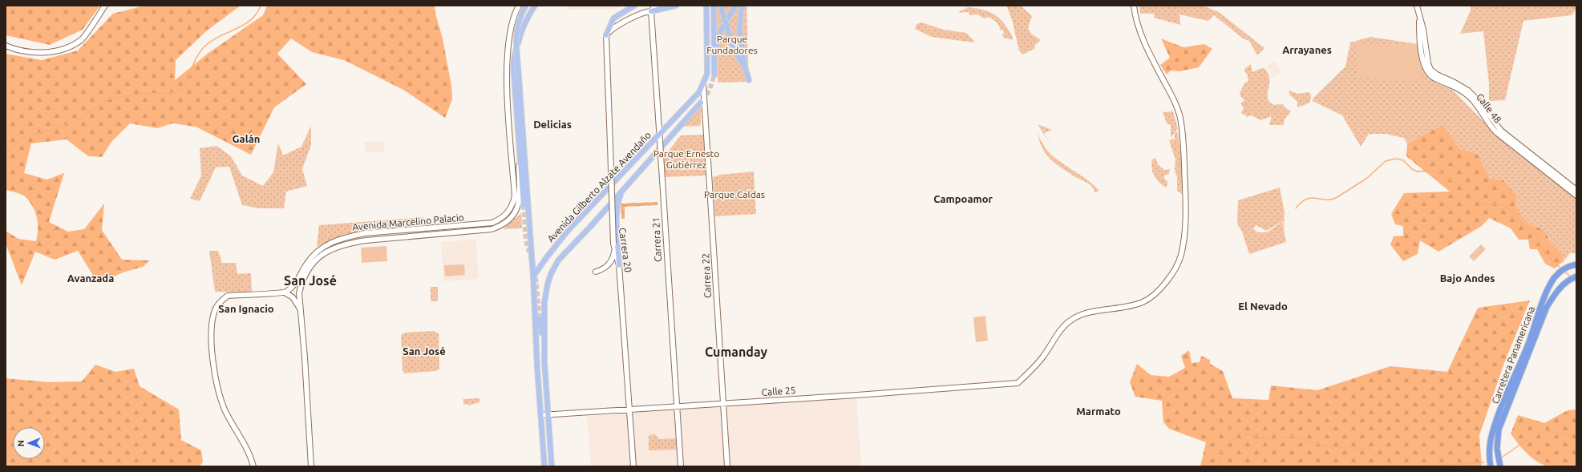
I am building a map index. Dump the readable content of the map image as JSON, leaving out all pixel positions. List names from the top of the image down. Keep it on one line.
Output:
{"streets":{"highway":["Carretera Panamericana"],"main road":["Calle 48","Avenida Gilberto Alzate Avendaño","Avenida Marcelino Palacio","Carrera 21","Carrera 20","Carrera 22","Calle 25"]},"crossings":[["Avenida Gilberto Alzate Avendaño","Carrera 21"],["Avenida Gilberto Alzate Avendaño","Carrera 22"],["Avenida Gilberto Alzate Avendaño","Calle 25"],["Carrera 21","Calle 25"],["Carrera 20","Calle 25"],["Carrera 22","Calle 25"]],"districts":["Arrayanes","Delicias","Galán","Campoamor","Avanzada","Bajo Andes","San José","El Nevado","San Ignacio","San José","Cumanday","Marmato"],"parks":["Parque Fundadores","Parque Ernesto Gutiérrez","Parque Caldas"],"north":"left"}
